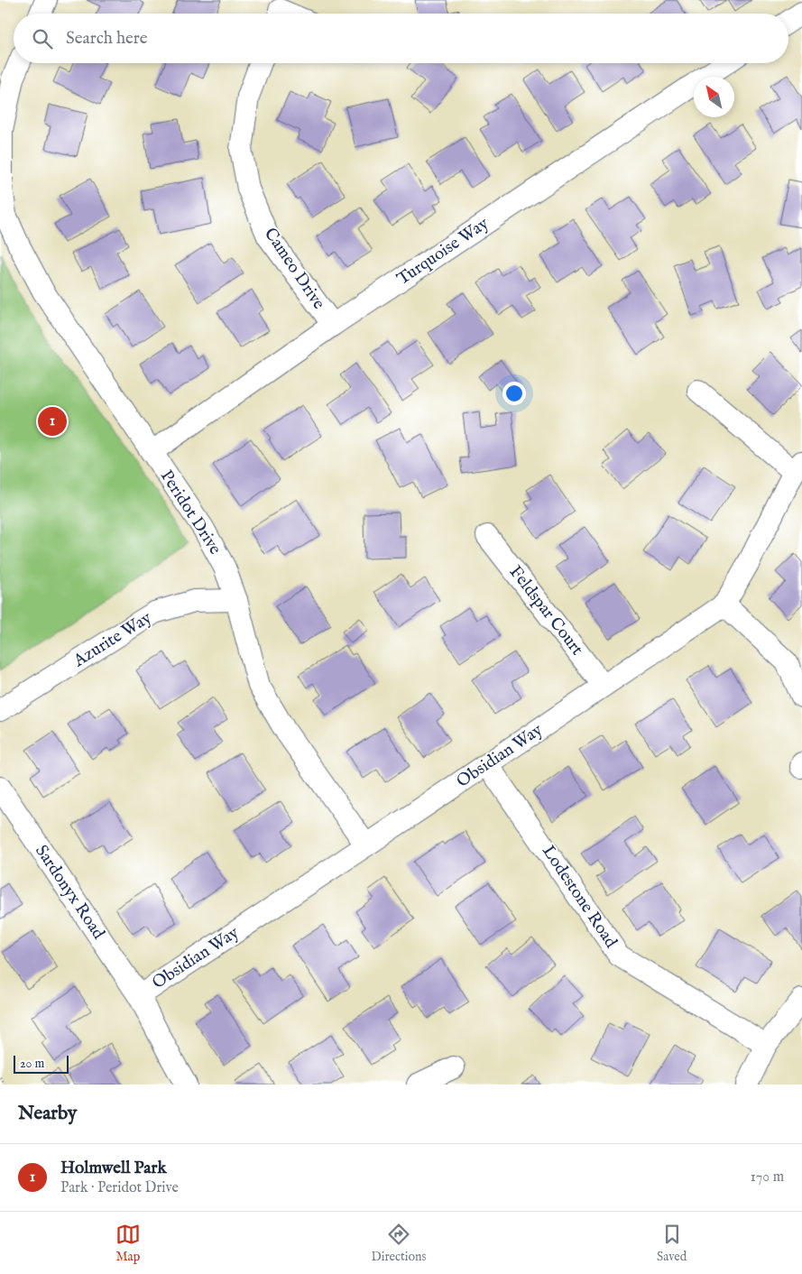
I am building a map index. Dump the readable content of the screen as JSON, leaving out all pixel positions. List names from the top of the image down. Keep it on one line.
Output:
{"streets":{"street":["Turquoise Way","Cameo Drive","Peridot Drive","Feldspar Court","Azurite Way","Obsidian Way","Sardonyx Road","Lodestone Road"]},"crossings":[["Turquoise Way","Cameo Drive"],["Turquoise Way","Peridot Drive"],["Peridot Drive","Azurite Way"],["Peridot Drive","Obsidian Way"],["Feldspar Court","Obsidian Way"],["Obsidian Way","Sardonyx Road"],["Obsidian Way","Lodestone Road"]],"scale_bar":"20 m","north":"top left","page":{"search":"Search here","pins":"1","scale":"20 m","heading":"Nearby","list":[{"mark":"1","name":"Holmwell Park","note":"Park · Peridot Drive","value":"170 m"}],"nav":["Map","Directions","Saved"]}}
